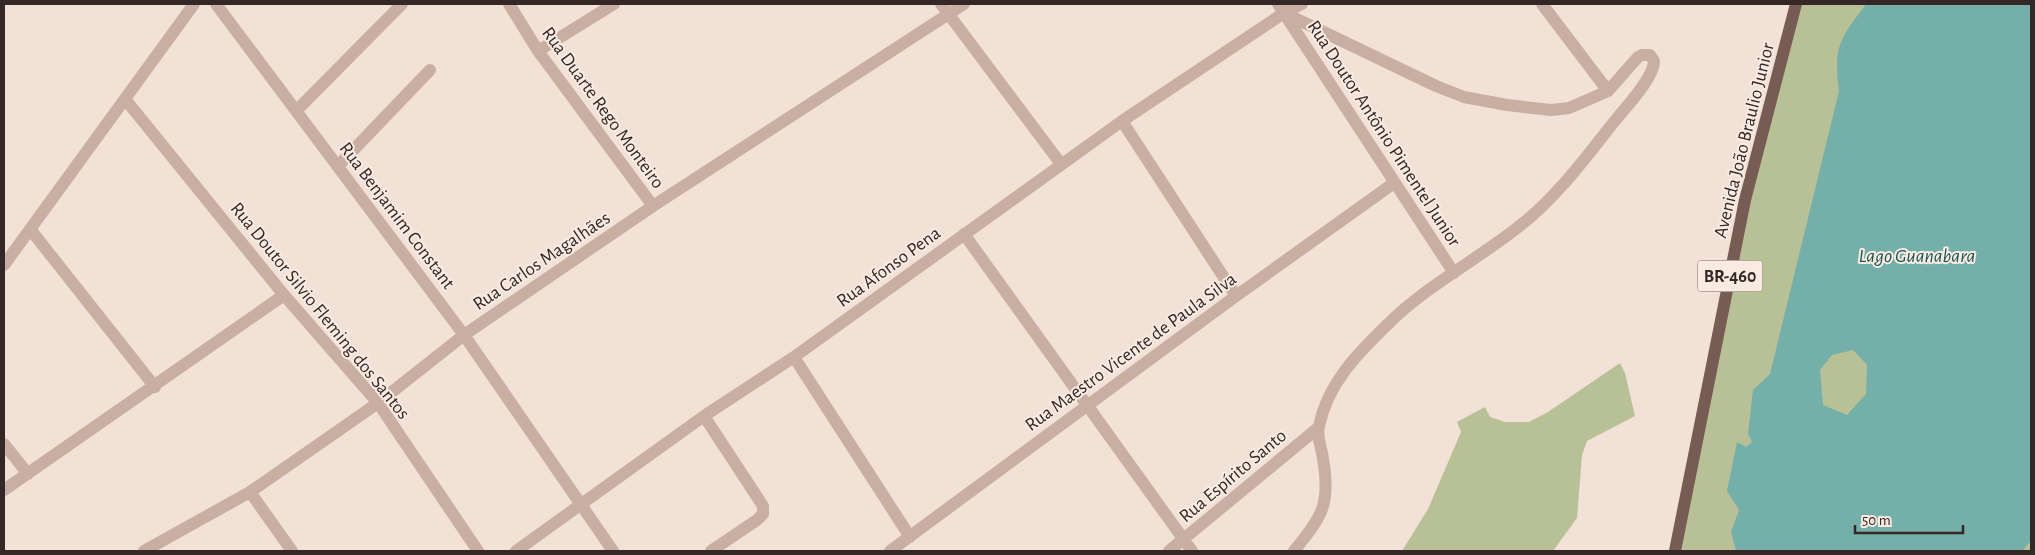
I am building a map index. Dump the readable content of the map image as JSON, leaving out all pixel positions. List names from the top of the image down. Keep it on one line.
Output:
{"streets":{"main road":["Avenida João Braulio Junior","BR-460"],"street":["Rua Duarte Rego Monteiro","Rua Doutor Antônio Pimentel Junior","Rua Benjamim Constant","Rua Carlos Magalhães","Rua Afonso Pena","Rua Doutor Silvio Fleming dos Santos","Rua Maestro Vicente de Paula Silva","Rua Espírito Santo"]},"crossings":[["Rua Duarte Rego Monteiro","Rua Carlos Magalhães"],["Rua Doutor Antônio Pimentel Junior","Rua Afonso Pena"],["Rua Doutor Antônio Pimentel Junior","Rua Maestro Vicente de Paula Silva"],["Rua Benjamim Constant","Rua Carlos Magalhães"],["Rua Benjamim Constant","Rua Afonso Pena"],["Rua Carlos Magalhães","Rua Doutor Silvio Fleming dos Santos"]],"water":["Lago Guanabara"],"scale_bar":"50 m"}
